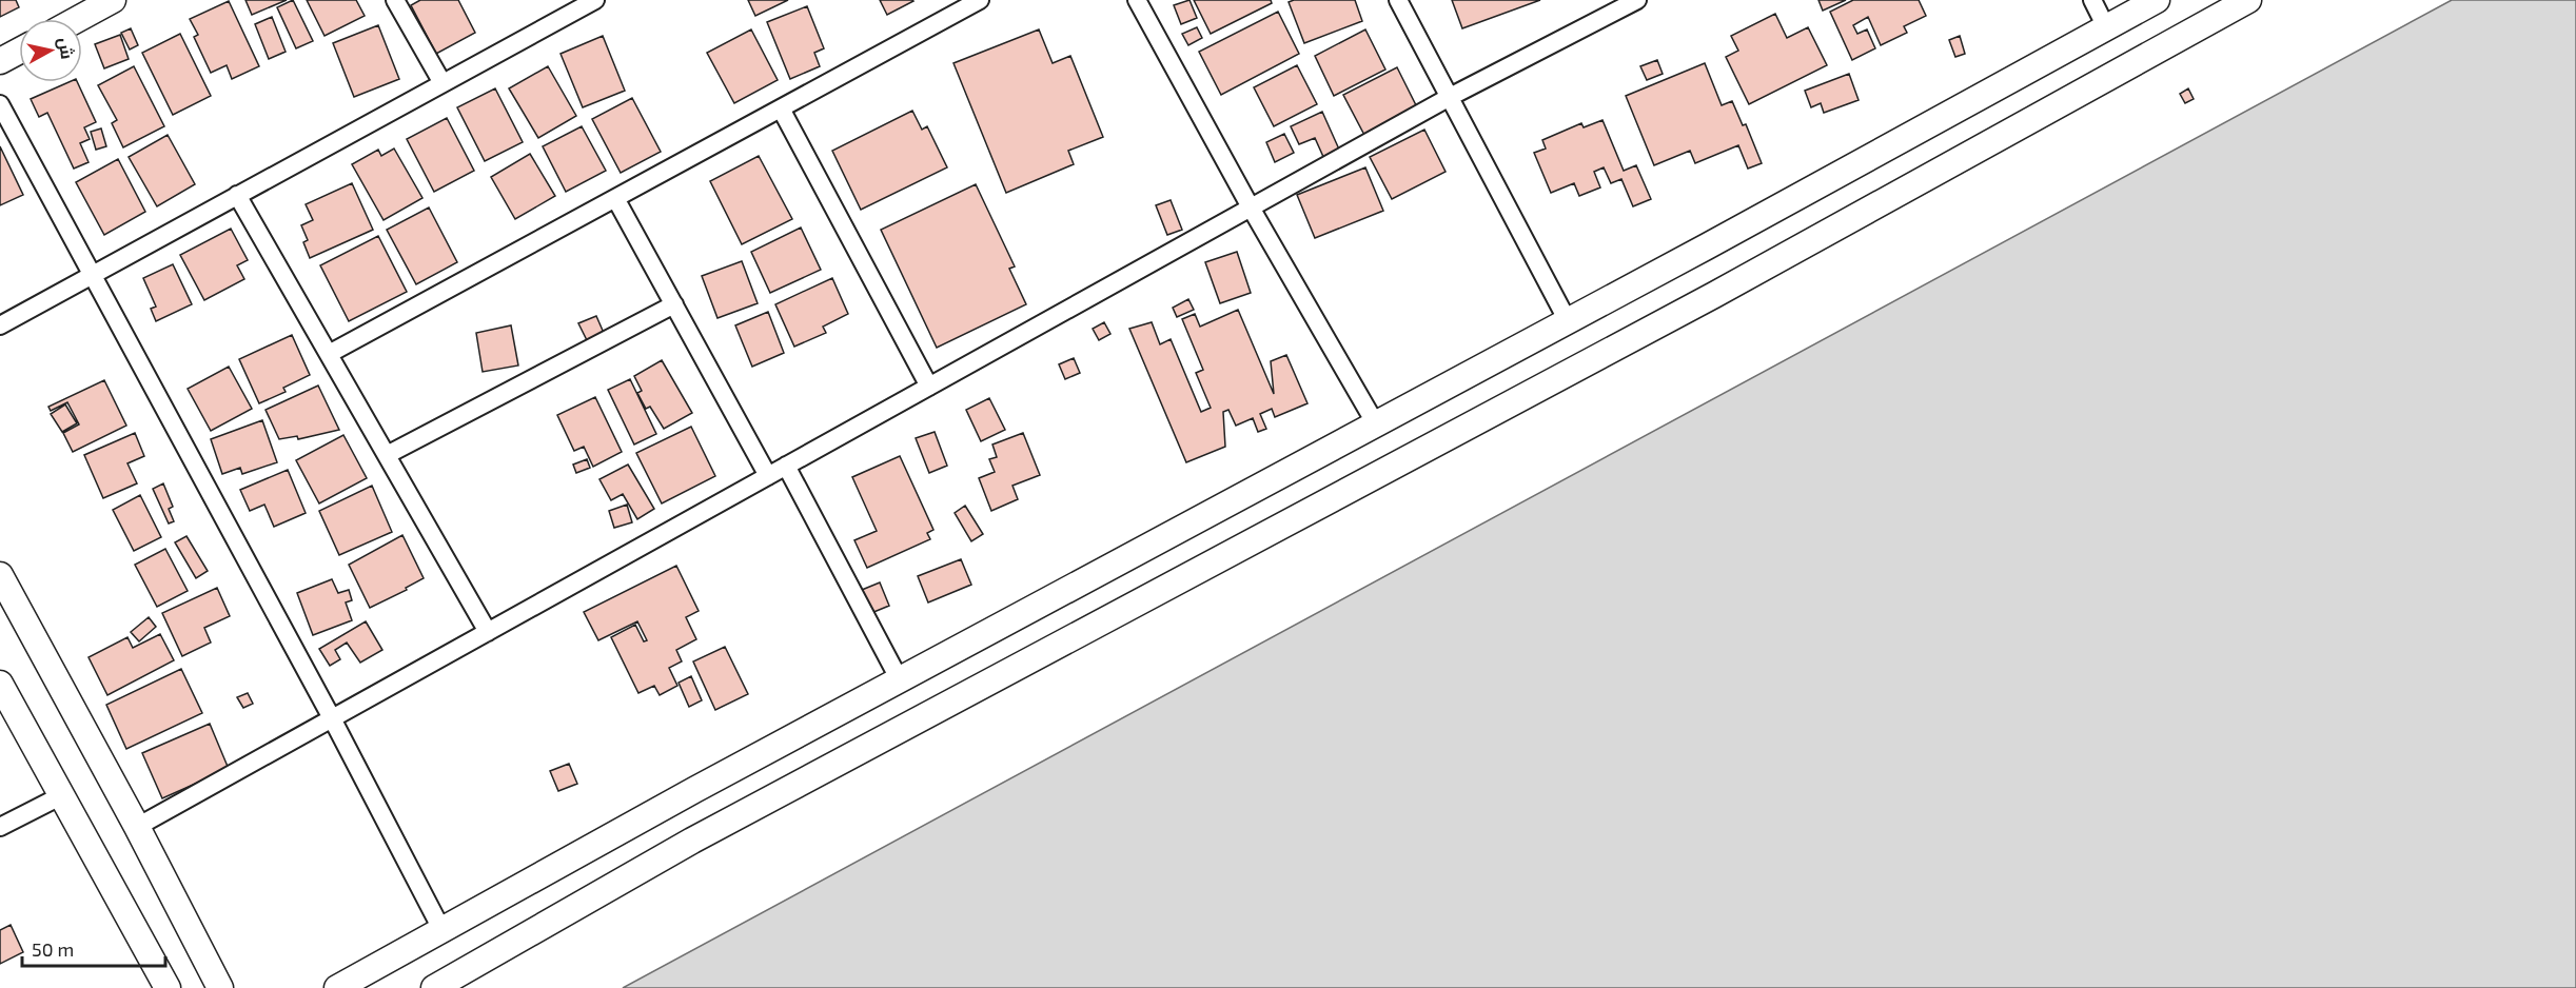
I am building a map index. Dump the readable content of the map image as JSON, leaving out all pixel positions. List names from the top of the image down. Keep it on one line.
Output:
{"scale_bar":"50 m","north":"right"}
